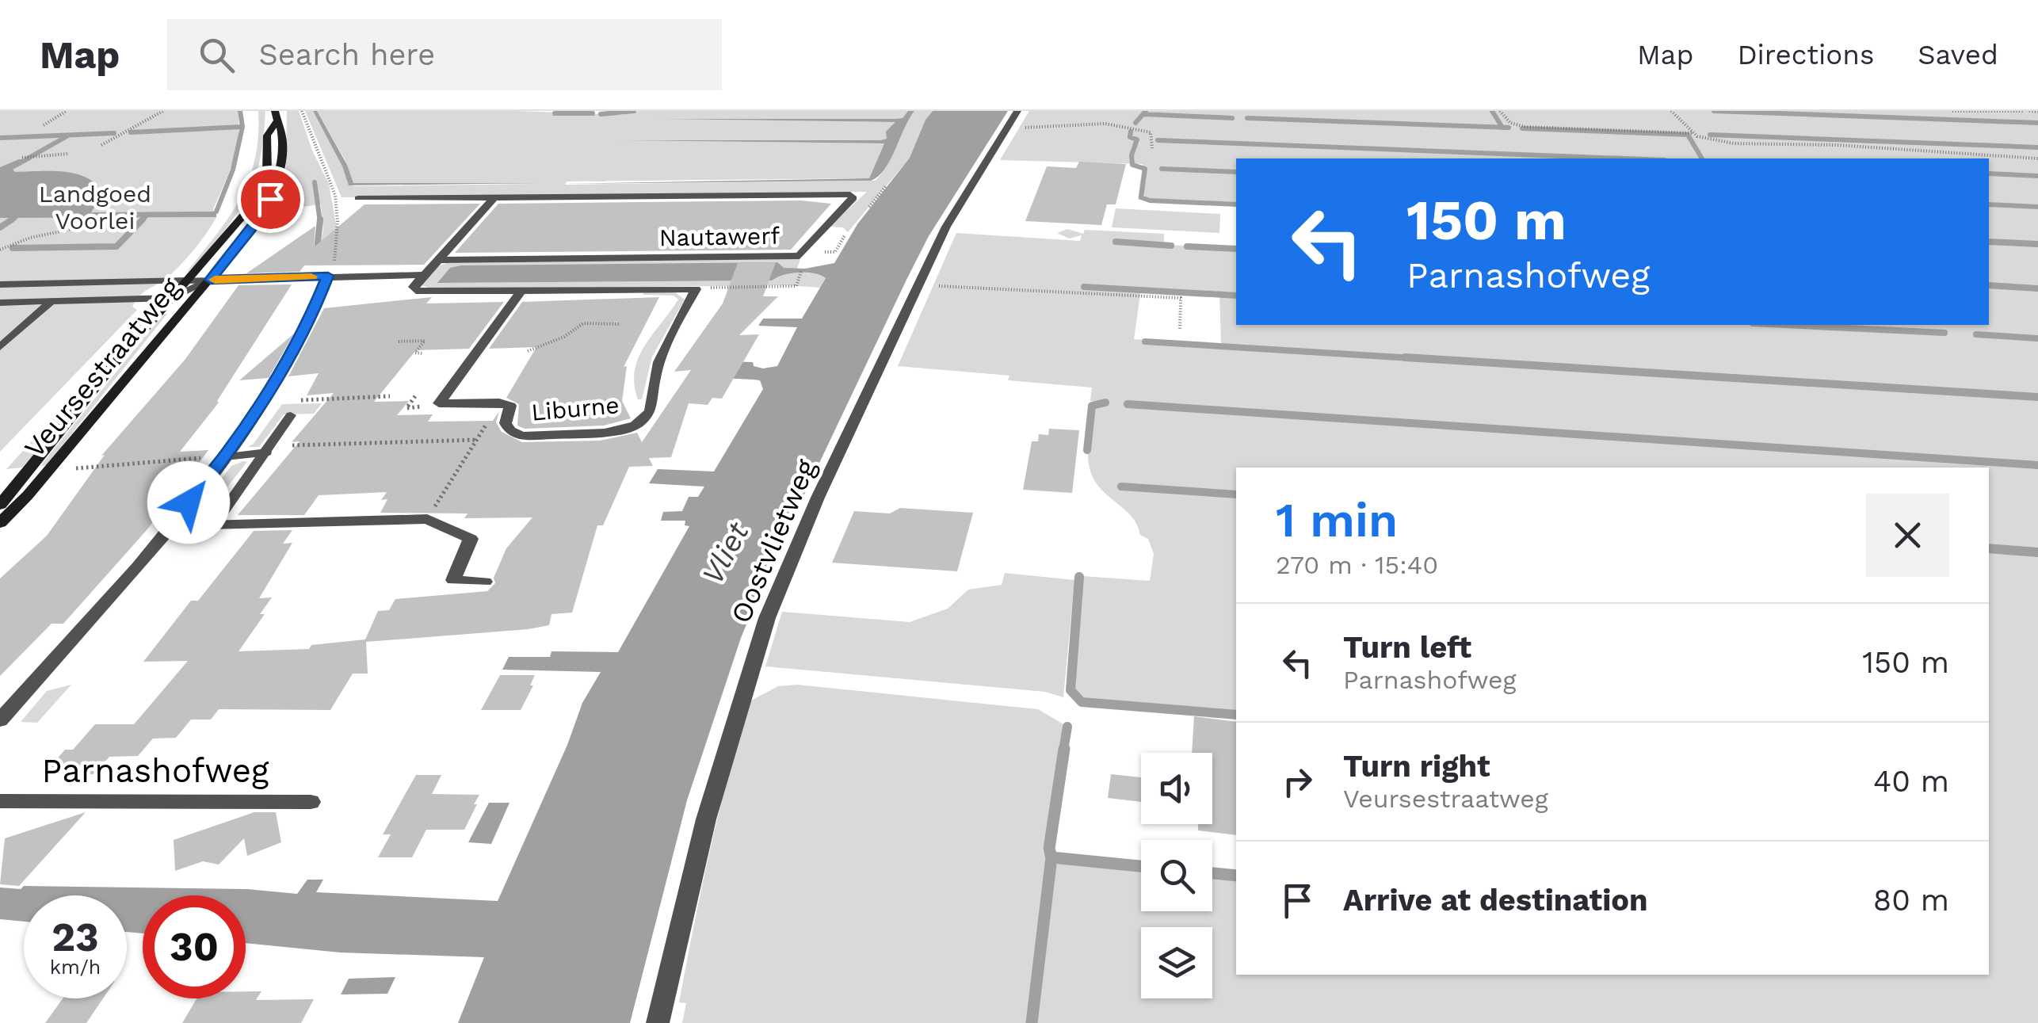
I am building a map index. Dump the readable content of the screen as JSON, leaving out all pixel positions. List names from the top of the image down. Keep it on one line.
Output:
{"streets":{"main road":["Veursestraatweg"],"street":["Nautawerf","Liburne","Oostvlietweg","Parnashofweg"]},"water":["Vliet"],"parks":["Landgoed Voorlei"],"page":{"header":"Map","search":"Search here","nav":["Map","Directions","Saved"],"turn":["150 m","Parnashofweg"],"heading":["1 min","270 m · 15:40"],"list":[{"name":"Turn left","note":"Parnashofweg","value":"150 m"},{"name":"Turn right","note":"Veursestraatweg","value":"40 m"},{"name":"Arrive at destination","value":"80 m"}],"speed":"23 km/h","limit":"30"}}
